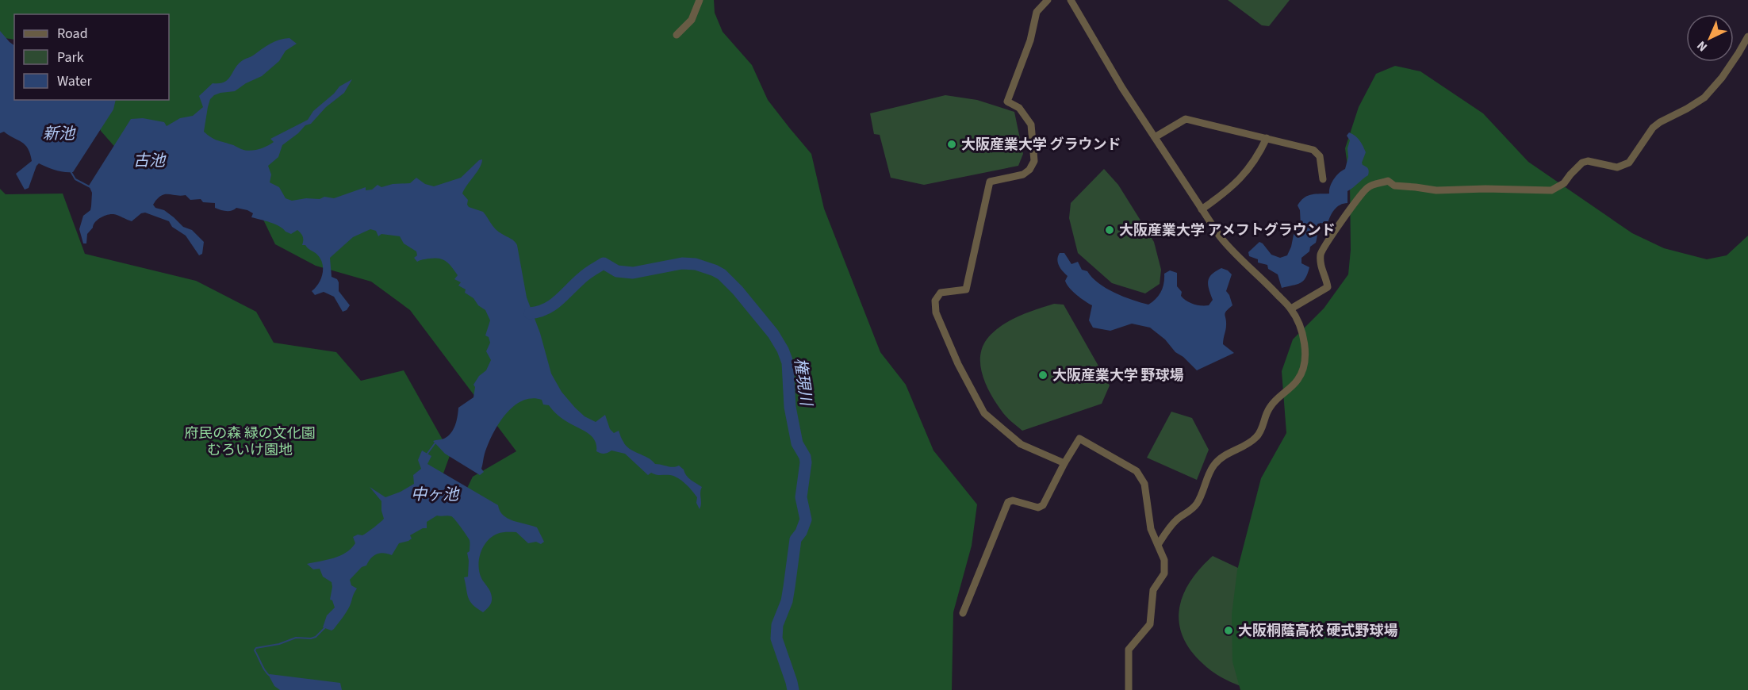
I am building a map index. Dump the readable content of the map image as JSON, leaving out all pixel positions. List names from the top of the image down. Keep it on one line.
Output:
{"water":["新池","古池","権現川","中ヶ池"],"parks":["府民の森 緑の文化園 むろいけ園地"],"places":["大阪産業大学 グラウンド","大阪産業大学 アメフトグラウンド","大阪産業大学 野球場","大阪桐蔭高校 硬式野球場"],"legend":["Road","Park","Water"],"north":"bottom left"}
